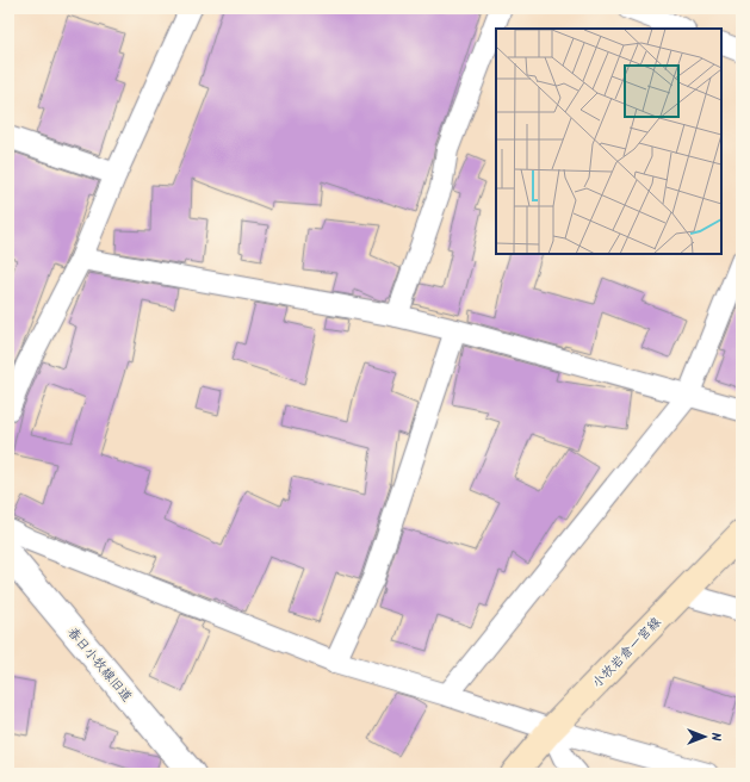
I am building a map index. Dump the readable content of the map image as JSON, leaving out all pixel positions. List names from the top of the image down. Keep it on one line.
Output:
{"streets":{"main road":["小牧岩倉一宮線"],"street":["春日小牧線旧道"]},"north":"right"}
